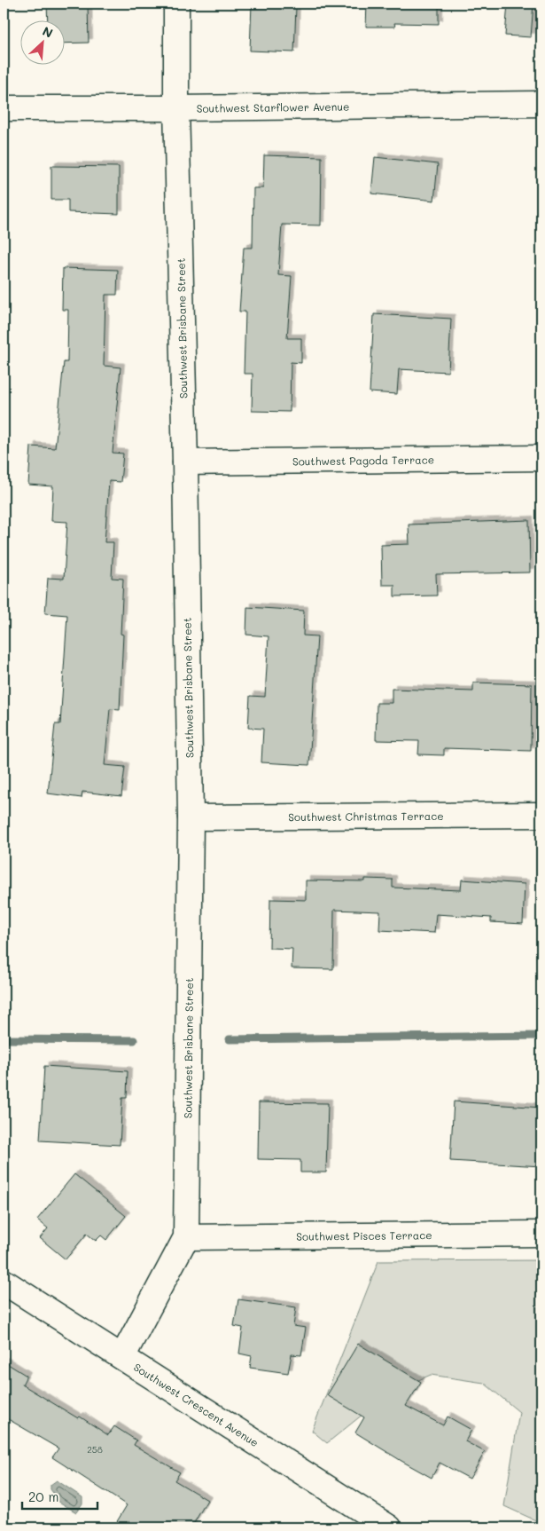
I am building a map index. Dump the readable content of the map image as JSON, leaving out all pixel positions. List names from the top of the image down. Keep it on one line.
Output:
{"streets":{"street":["Southwest Starflower Avenue","Southwest Brisbane Street","Southwest Pagoda Terrace","Southwest Christmas Terrace","Southwest Pisces Terrace","Southwest Crescent Avenue"]},"crossings":[["Southwest Starflower Avenue","Southwest Brisbane Street"],["Southwest Brisbane Street","Southwest Pagoda Terrace"],["Southwest Brisbane Street","Southwest Christmas Terrace"],["Southwest Brisbane Street","Southwest Pisces Terrace"],["Southwest Brisbane Street","Southwest Crescent Avenue"]],"house_numbers":["258"],"scale_bar":"20 m","north":"top right"}
